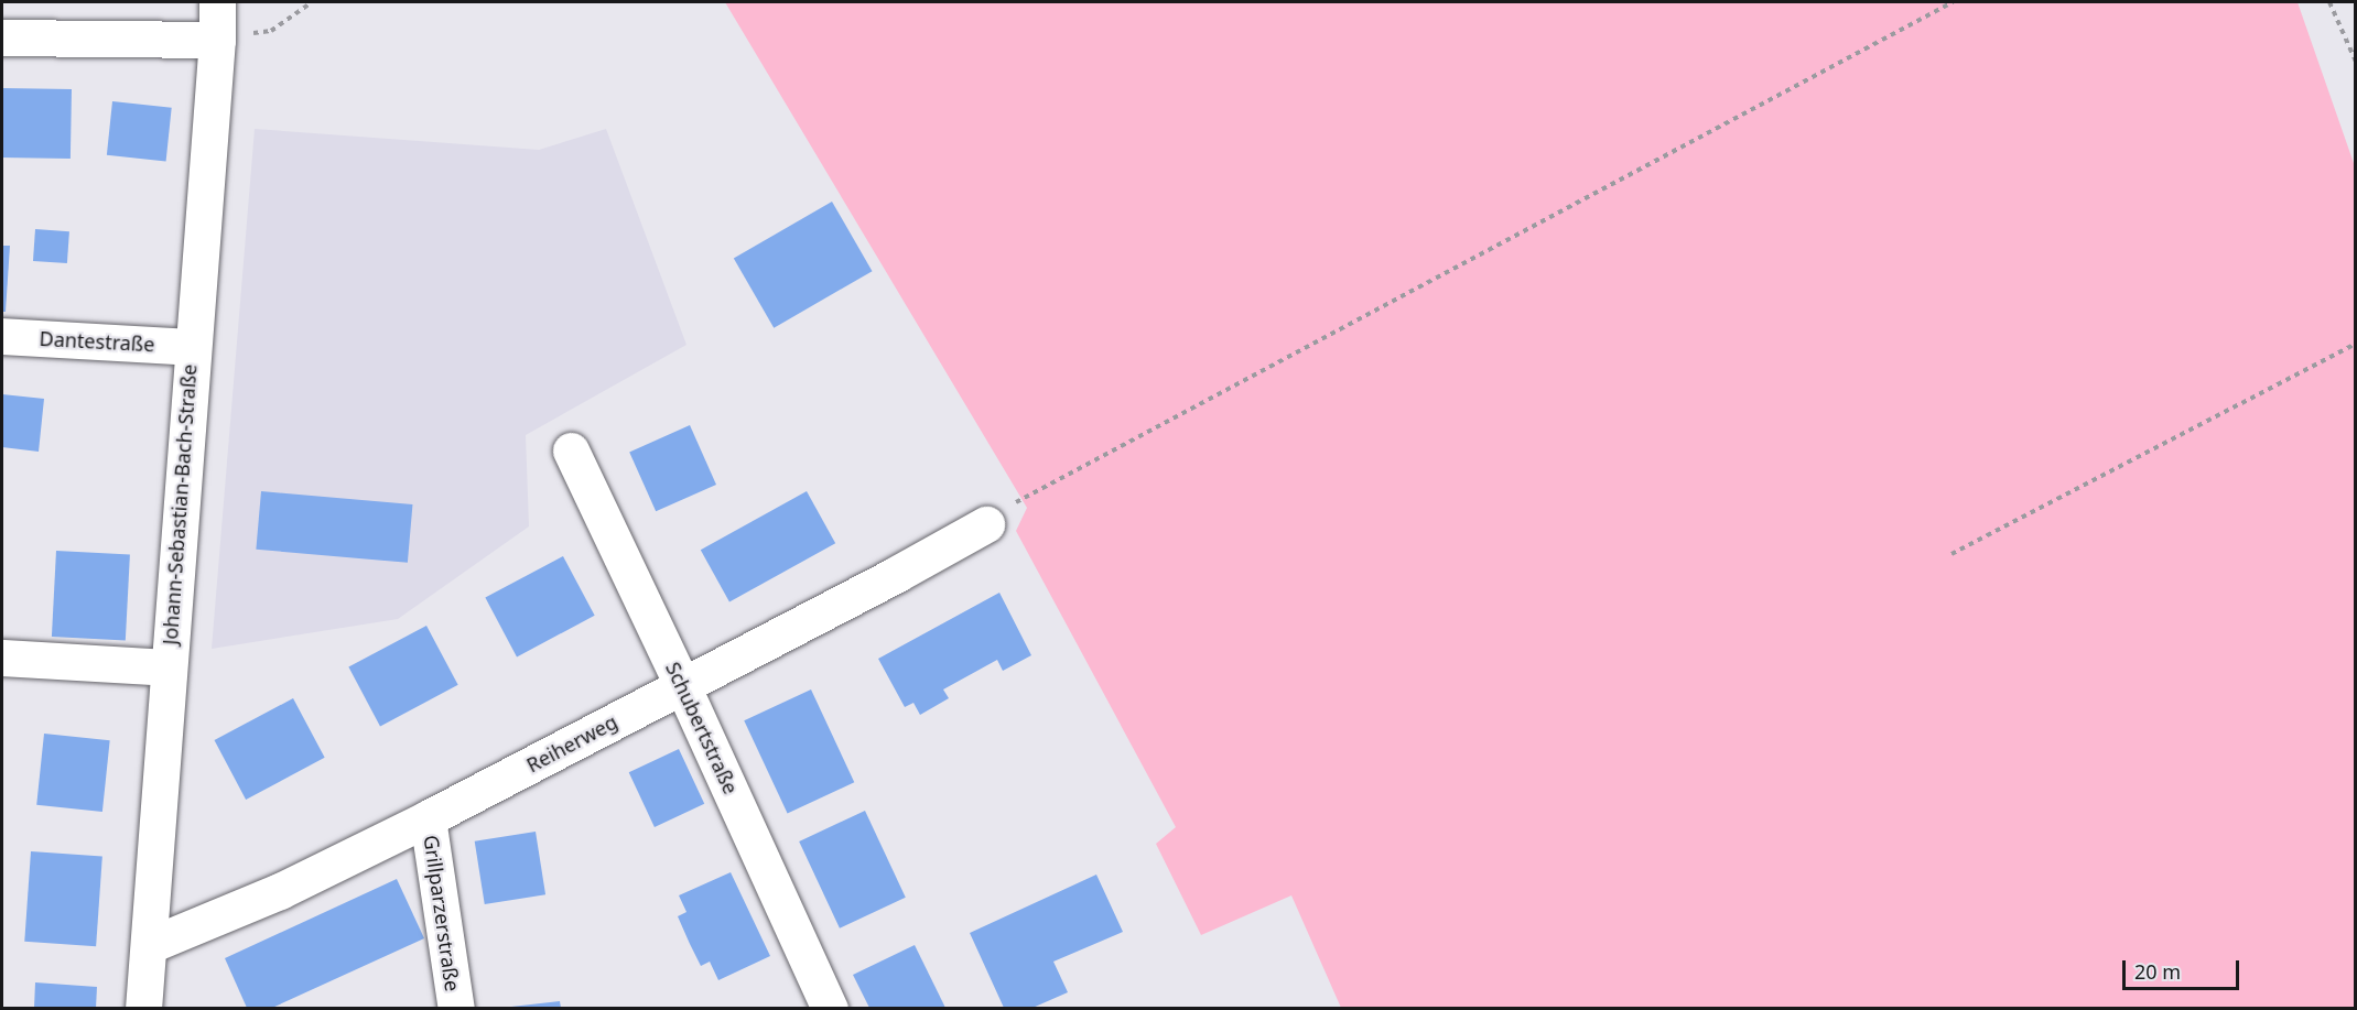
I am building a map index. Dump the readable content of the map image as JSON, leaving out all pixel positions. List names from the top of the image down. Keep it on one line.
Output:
{"streets":{"street":["Dantestraße","Johann-Sebastian-Bach-Straße","Schubertstraße","Reiherweg","Grillparzerstraße"]},"crossings":[["Dantestraße","Johann-Sebastian-Bach-Straße"],["Johann-Sebastian-Bach-Straße","Reiherweg"],["Schubertstraße","Reiherweg"],["Reiherweg","Grillparzerstraße"]],"scale_bar":"20 m"}
